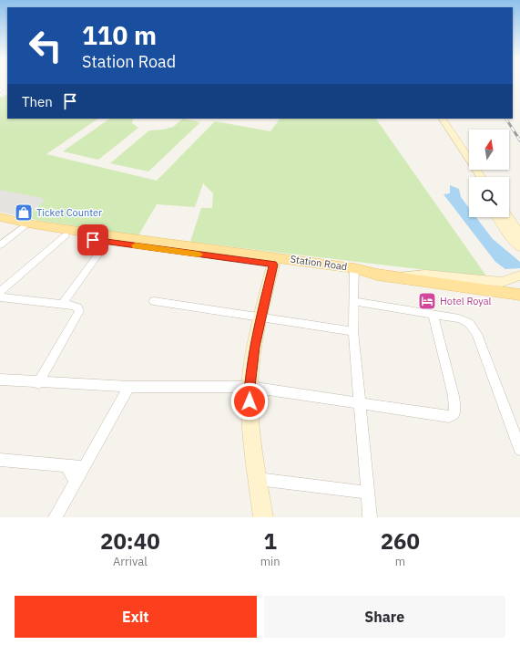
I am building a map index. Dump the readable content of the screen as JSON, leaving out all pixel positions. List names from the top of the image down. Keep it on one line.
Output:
{"streets":{"main road":["Station Road"]},"places":{"shop":["Ticket Counter"],"hotel":["Hotel Royal"]},"north":"top","page":{"turn":["110 m","Station Road"],"then":"Then","eta":["20:40","Arrival","1","min","260","m"],"buttons":["Exit","Share"]}}
